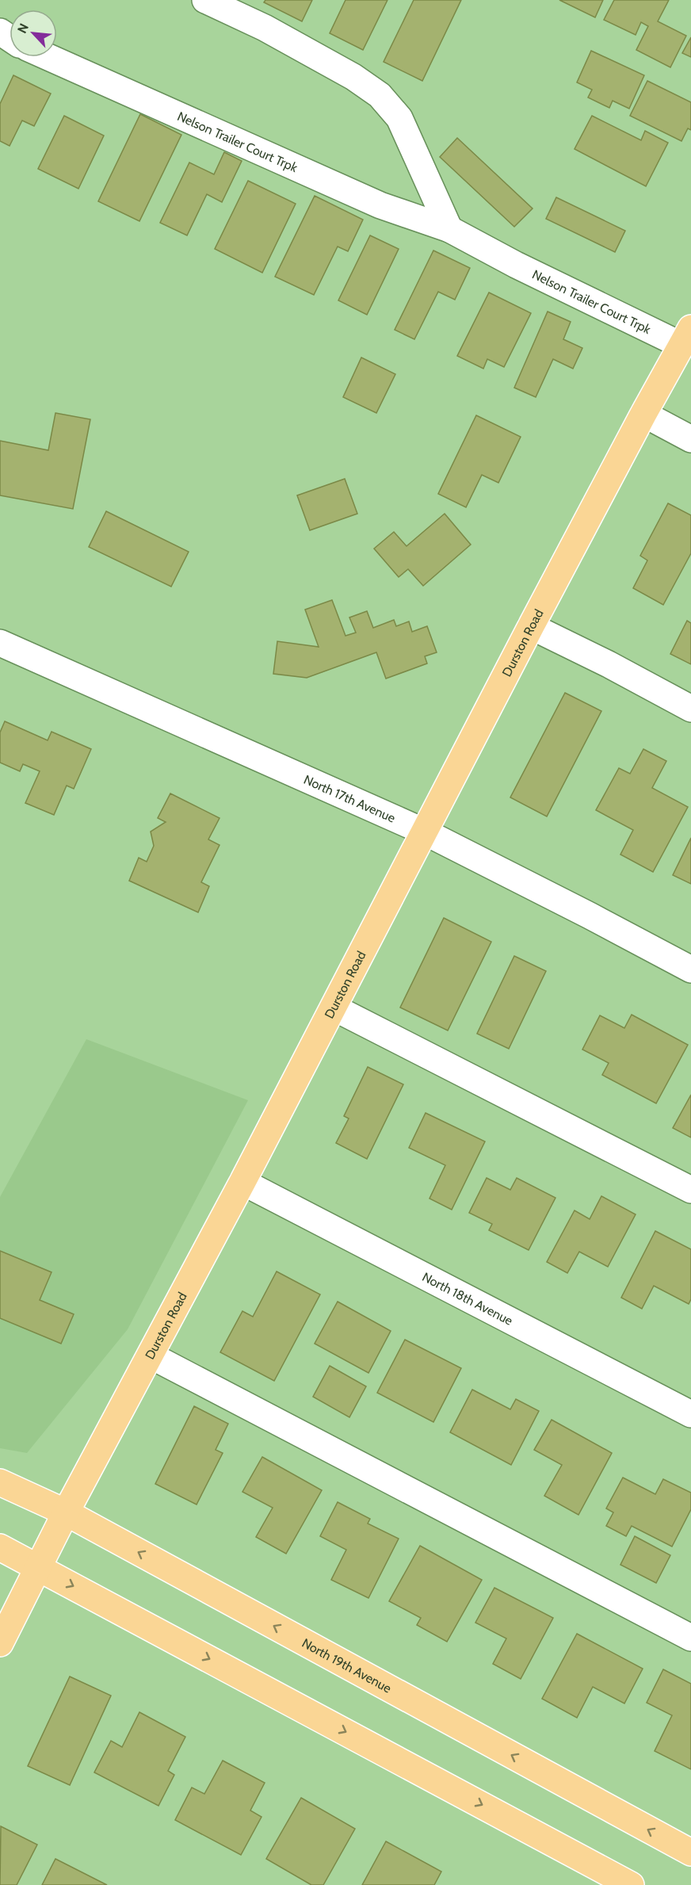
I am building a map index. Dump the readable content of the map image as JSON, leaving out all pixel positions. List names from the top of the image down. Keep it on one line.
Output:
{"streets":{"main road":["Durston Road","North 19th Avenue"],"street":["Nelson Trailer Court Trpk","North 17th Avenue","North 18th Avenue"]},"crossings":[["Nelson Trailer Court Trpk","Durston Road"],["Durston Road","North 17th Avenue"],["Durston Road","North 18th Avenue"],["Durston Road","North 19th Avenue"]],"north":"top left"}
